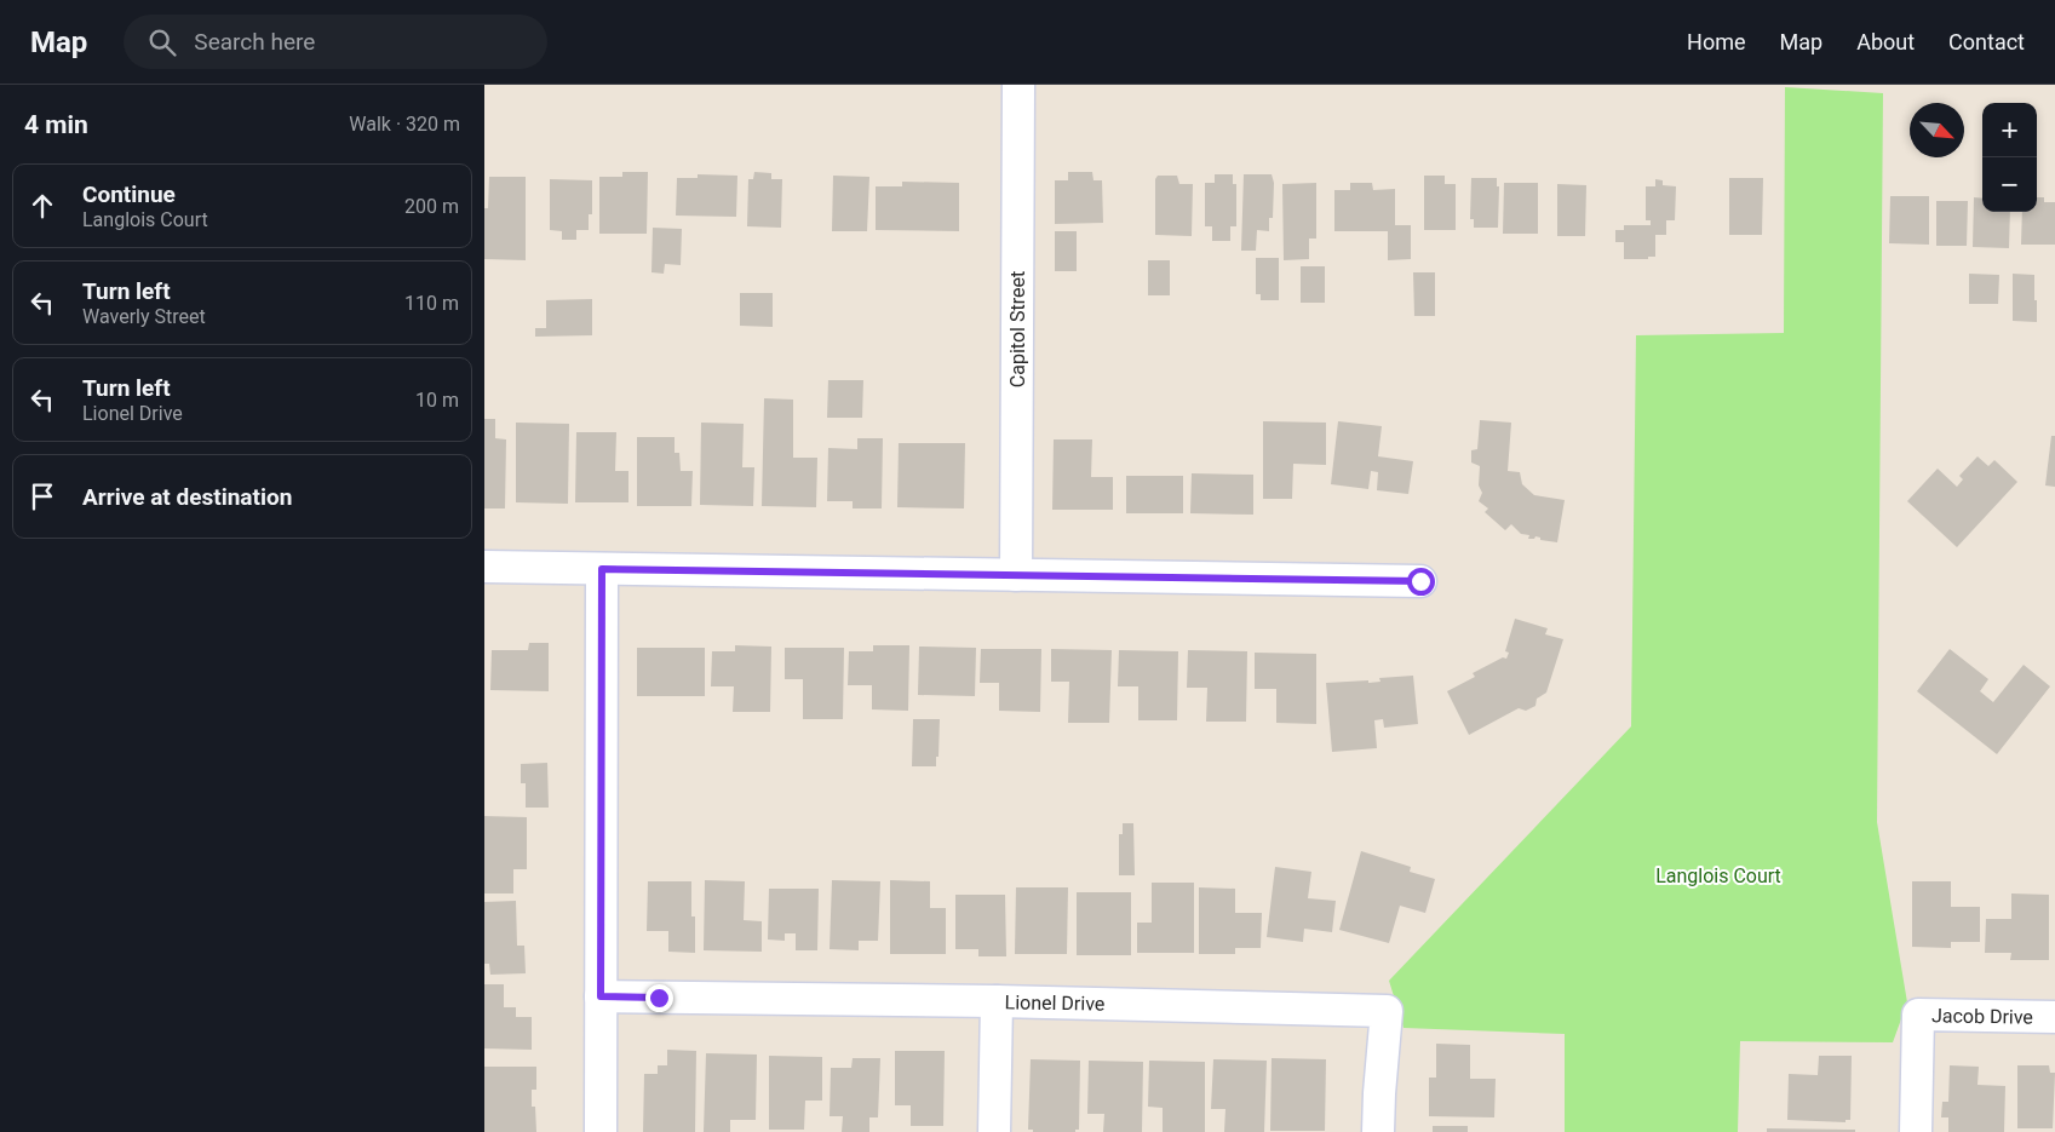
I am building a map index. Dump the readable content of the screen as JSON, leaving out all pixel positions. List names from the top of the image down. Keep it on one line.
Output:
{"streets":{"street":["Capitol Street","Lionel Drive","Jacob Drive"]},"parks":["Langlois Court"],"north":"bottom right","page":{"header":"Map","search":"Search here","nav":["Home","Map","About","Contact"],"heading":["4 min","Walk · 320 m"],"map_buttons":["+","−"],"list":[["Continue","Langlois Court","200 m"],["Turn left","Waverly Street","110 m"],["Turn left","Lionel Drive","10 m"],"Arrive at destination"]}}
